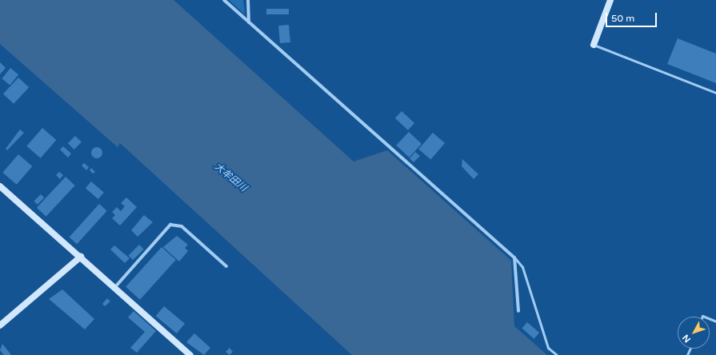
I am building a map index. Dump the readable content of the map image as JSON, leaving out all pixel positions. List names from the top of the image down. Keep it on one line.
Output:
{"water":["大牟田川"],"scale_bar":"50 m","north":"bottom left"}
